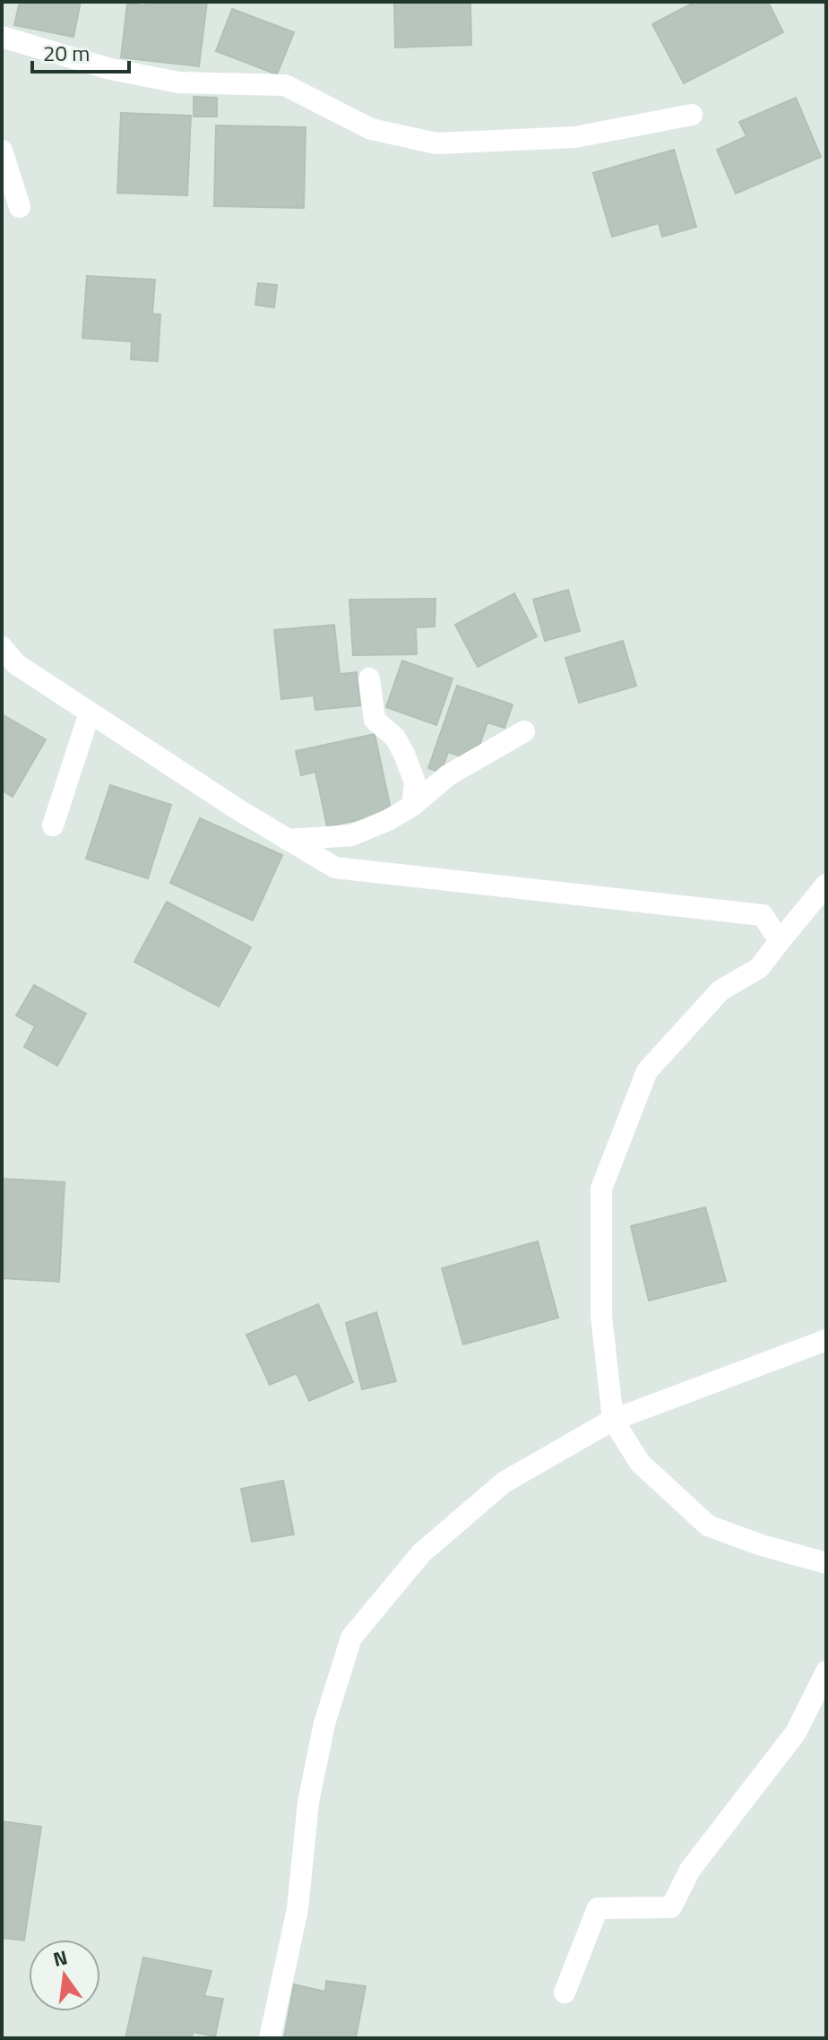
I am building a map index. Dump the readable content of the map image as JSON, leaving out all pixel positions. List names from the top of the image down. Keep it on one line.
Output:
{"scale_bar":"20 m","north":"top"}
